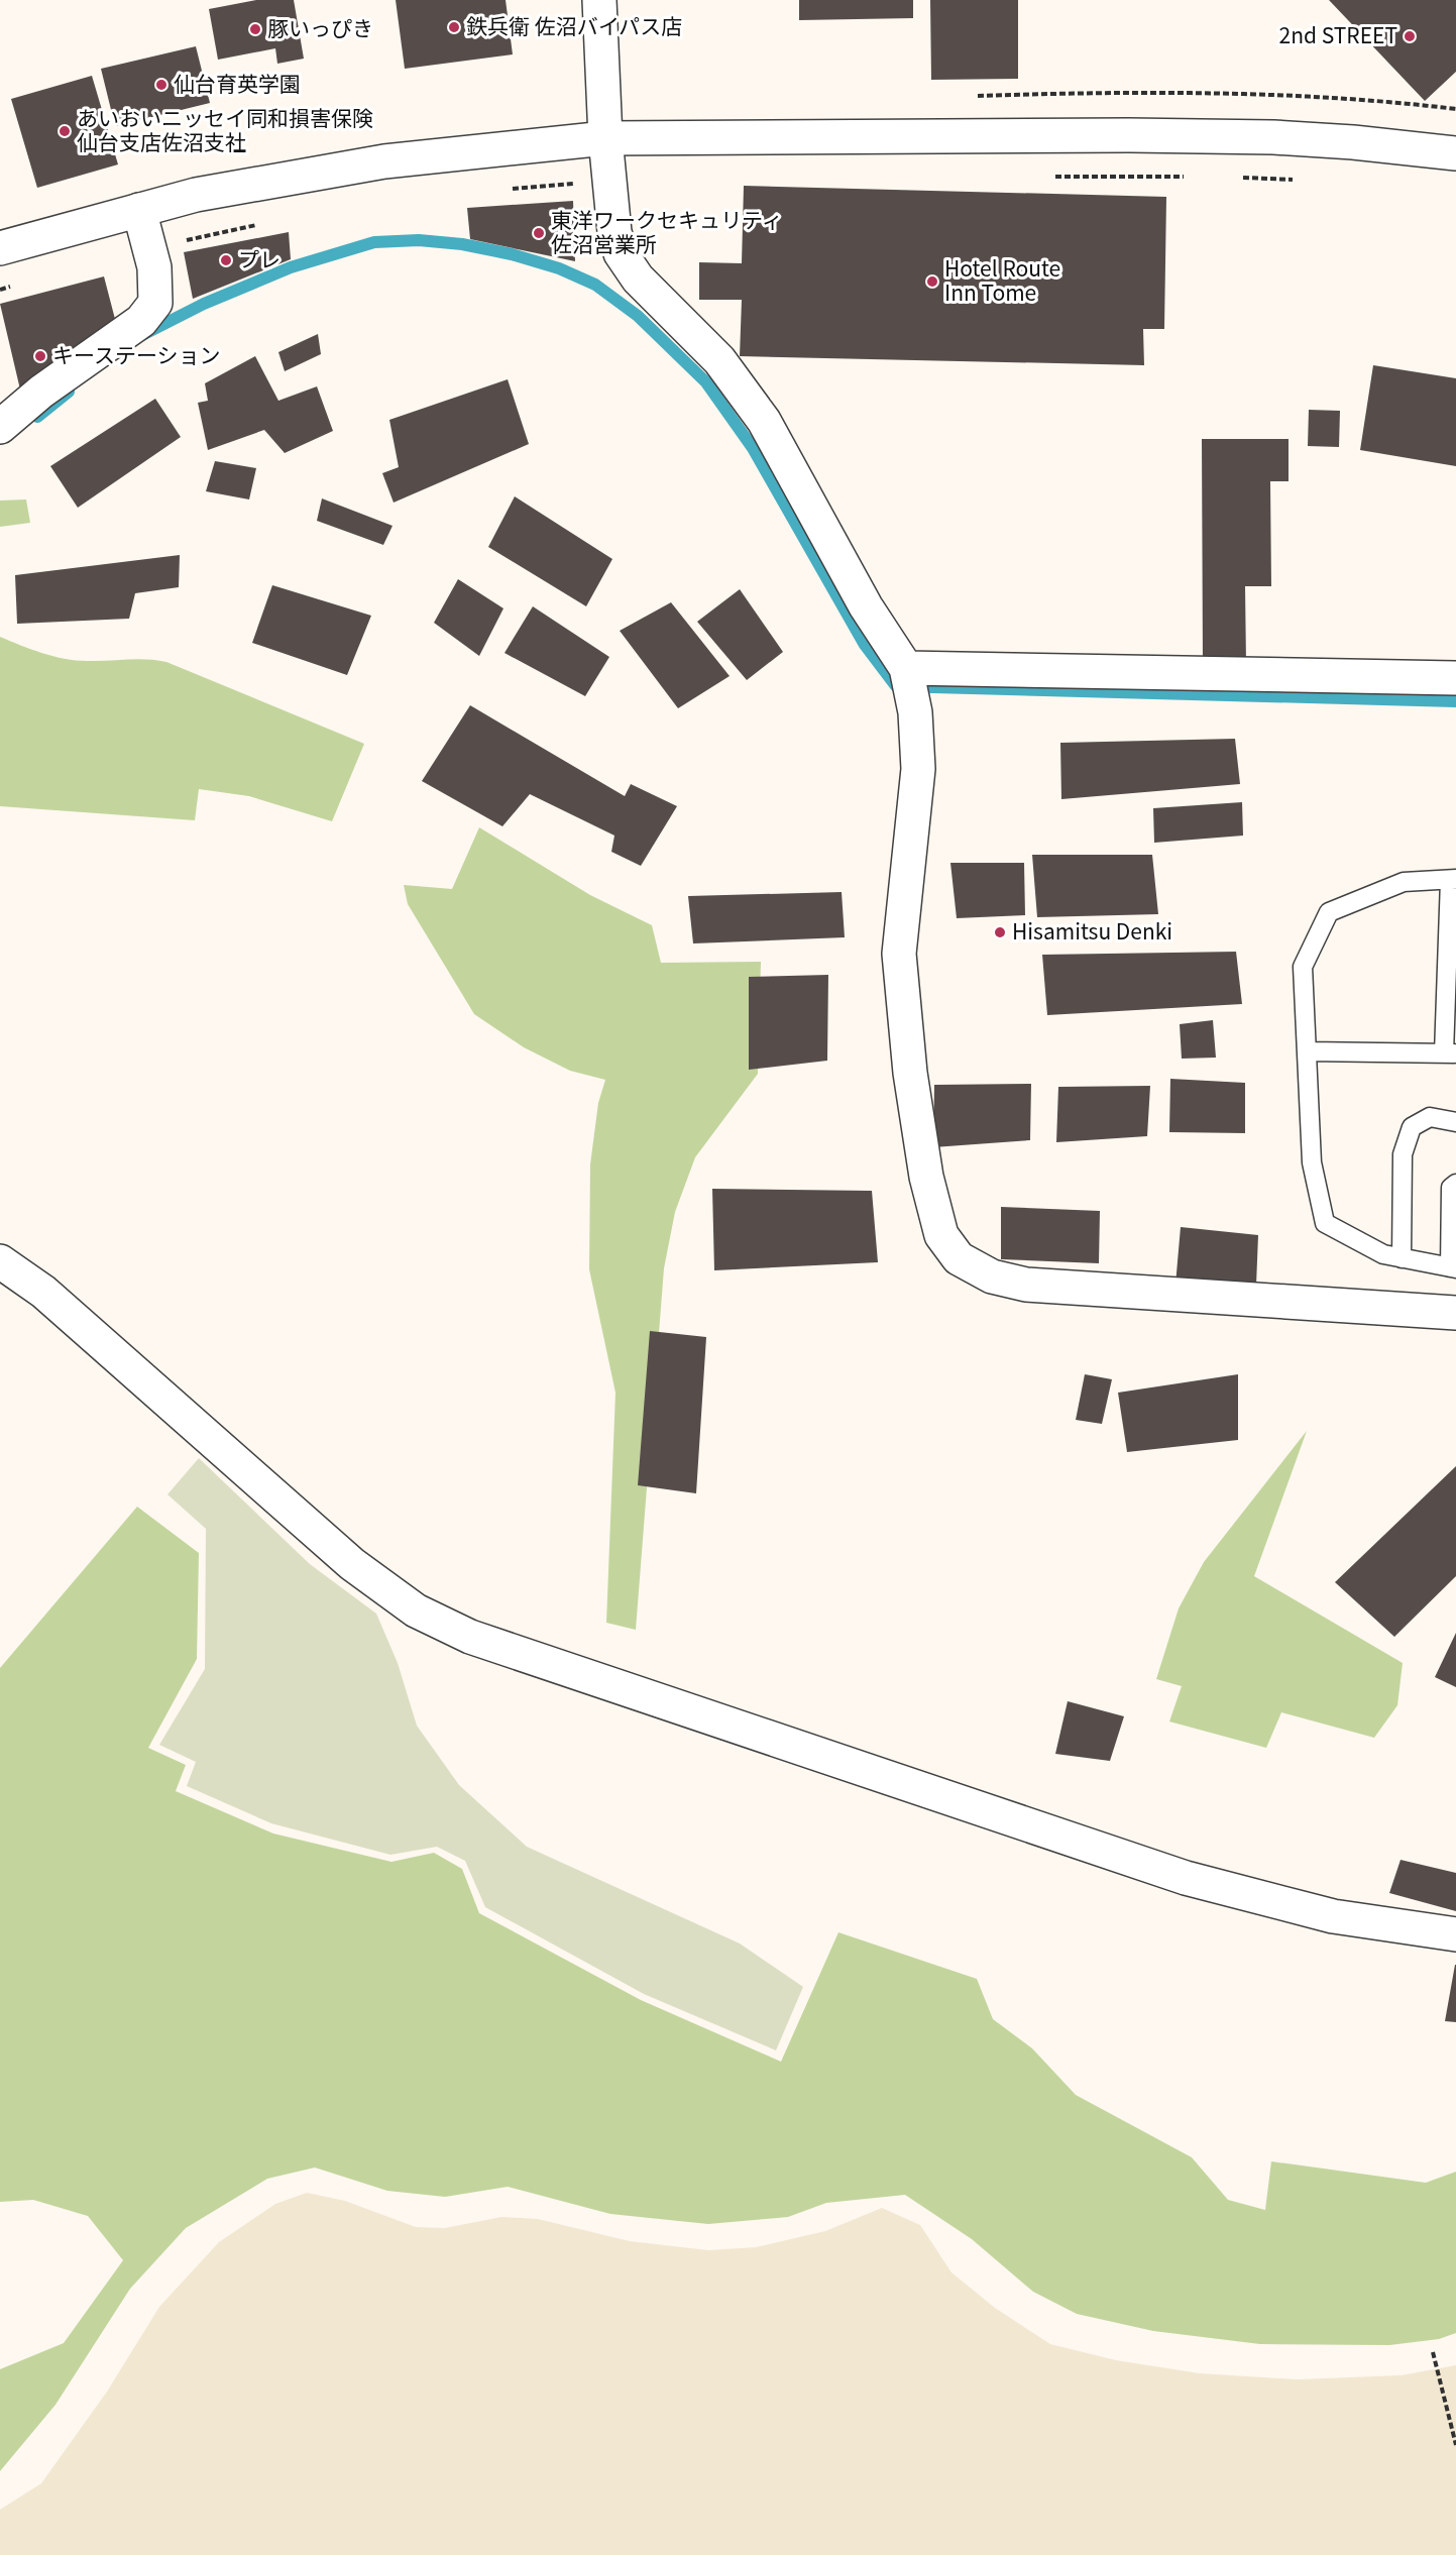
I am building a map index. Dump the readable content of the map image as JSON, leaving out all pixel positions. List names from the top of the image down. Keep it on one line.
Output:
{"places":["鉄兵衛 佐沼バイパス店","豚いっぴき","2nd STREET","仙台育英学園","あいおいニッセイ同和損害保険 仙台支店佐沼支社","東洋ワークセキュリティ 佐沼営業所","プレ","Hotel Route Inn Tome","キーステーション","Hisamitsu Denki"]}
